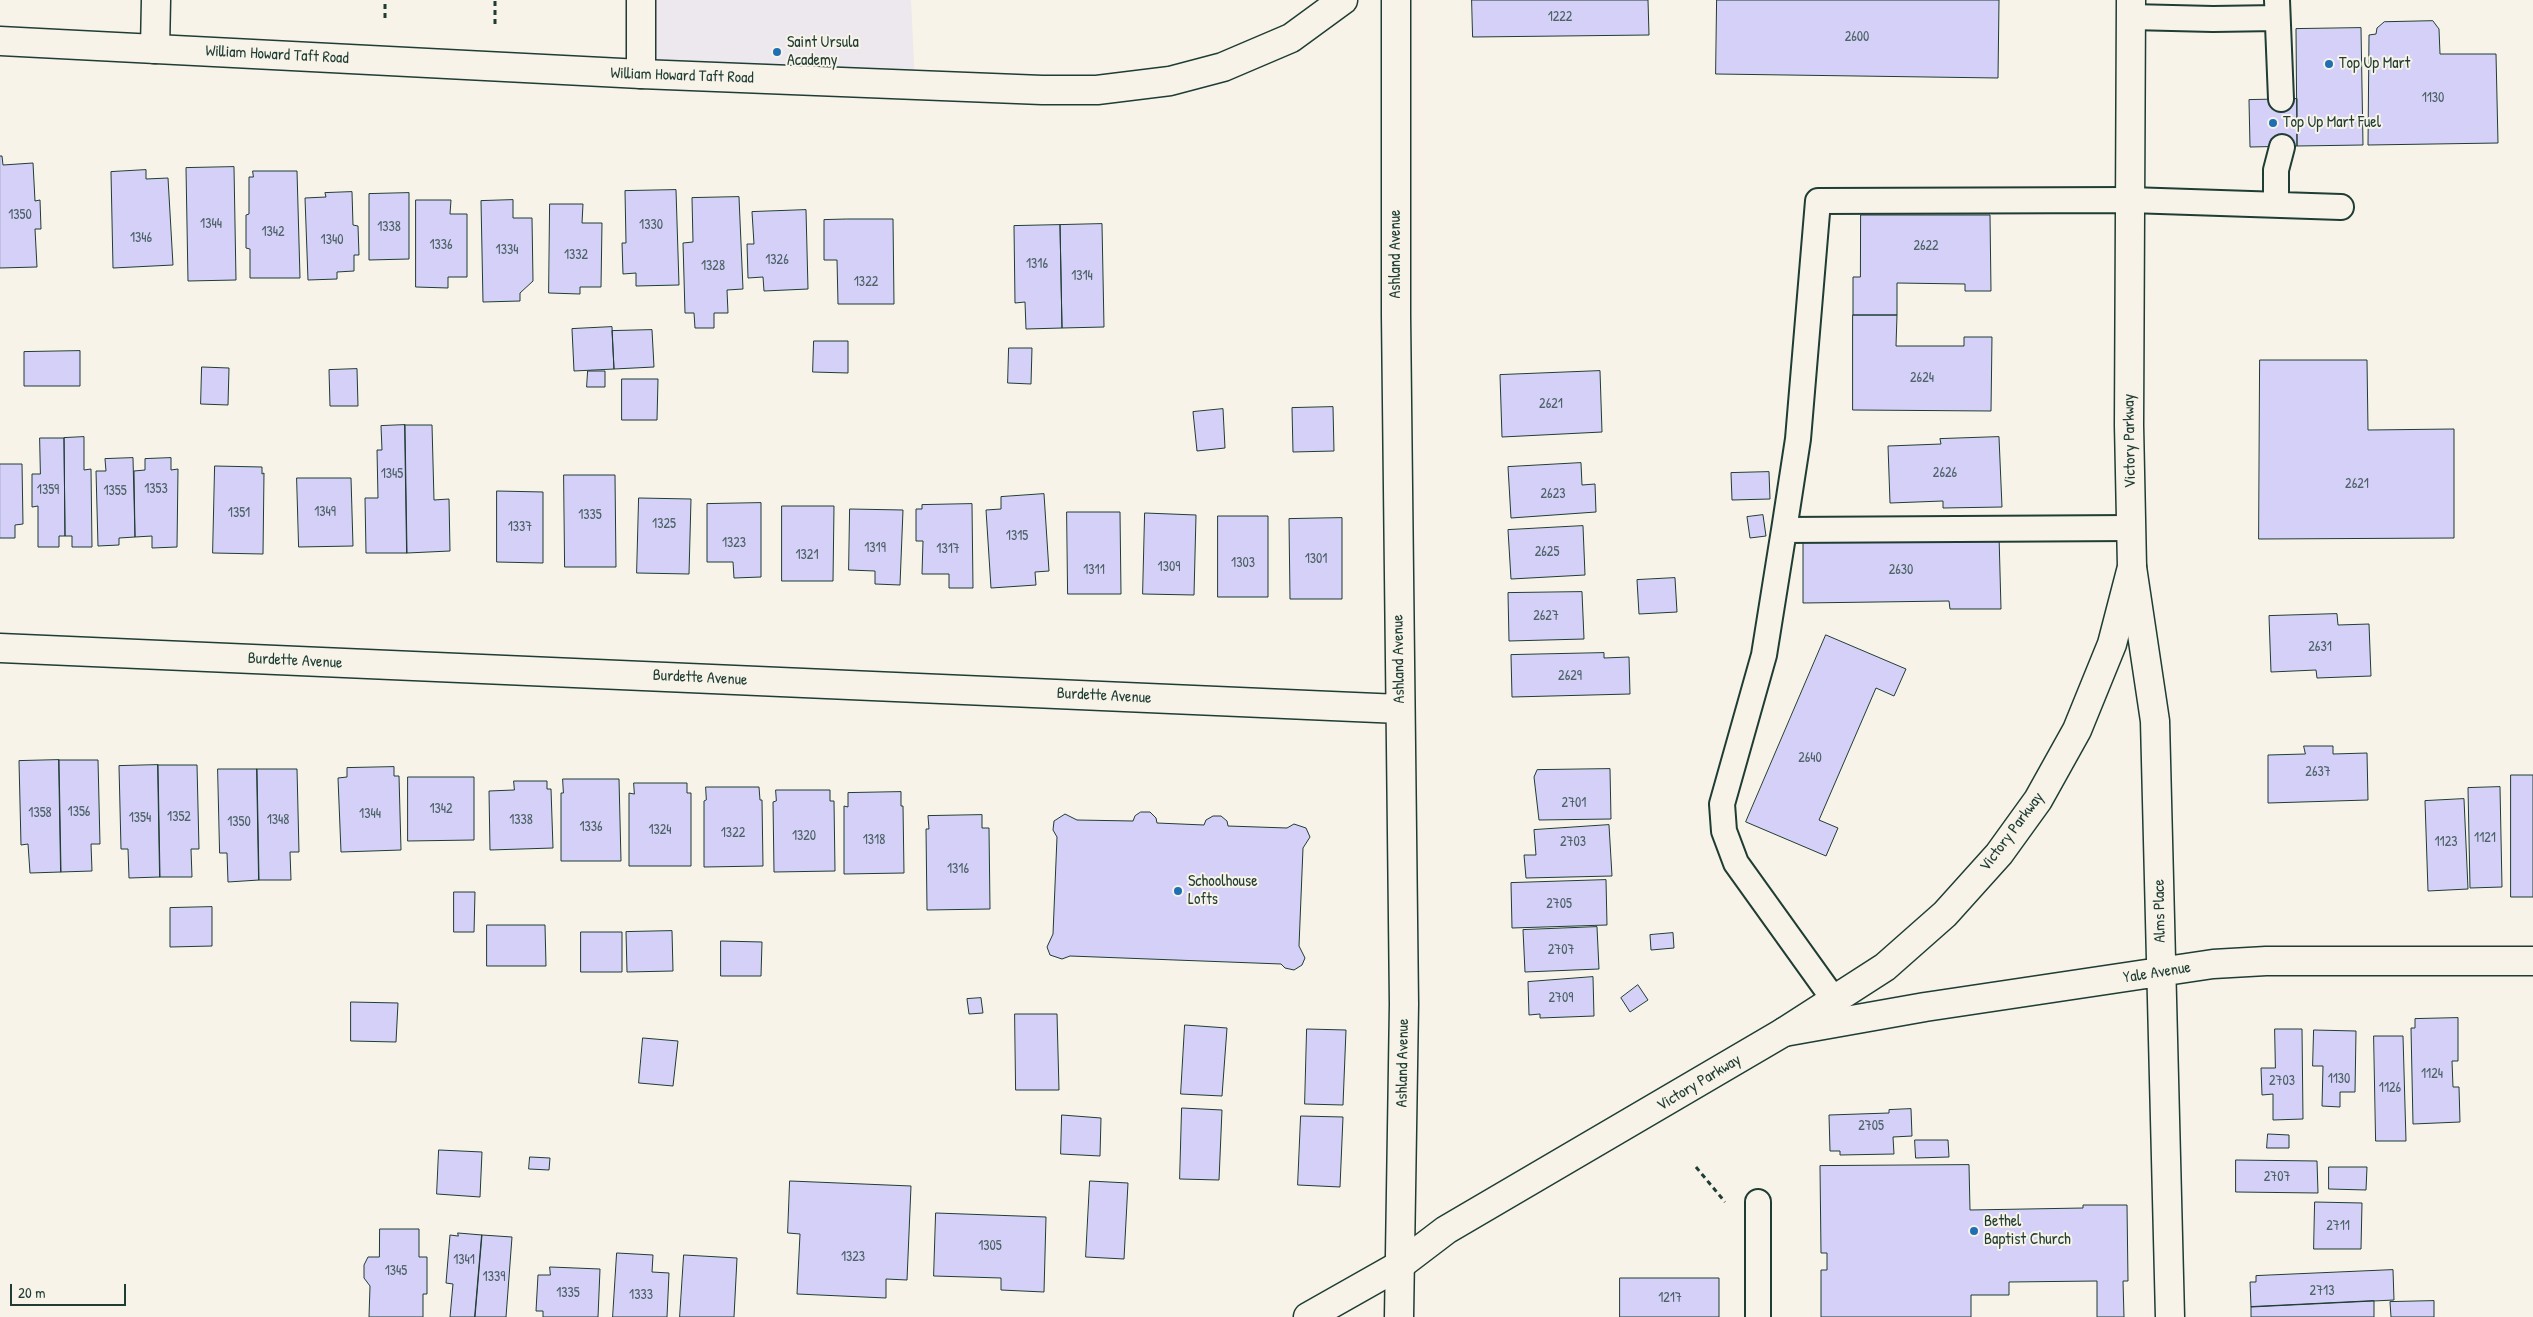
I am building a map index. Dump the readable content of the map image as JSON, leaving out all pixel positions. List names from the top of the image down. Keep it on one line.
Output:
{"streets":{"street":["William Howard Taft Road","Ashland Avenue","Victory Parkway","Burdette Avenue","Alms Place","Yale Avenue"]},"crossings":[["Ashland Avenue","Victory Parkway"],["Ashland Avenue","Burdette Avenue"],["Victory Parkway","Alms Place"],["Victory Parkway","Yale Avenue"],["Alms Place","Yale Avenue"]],"places":["Saint Ursula Academy","Top Up Mart","Top Up Mart Fuel","Schoolhouse Lofts","Bethel Baptist Church"],"house_numbers":["1222","2600","1130","1350","1344","1330","1338","1342","1346","1340","1336","2622","1334","1332","1326","1316","1328","1314","1322","2624","2621","2626","1345","2621","1353","1359","1355","2623","1349","1351","1335","1325","1337","1315","1323","1319","1317","2625","1321","1301","1303","1309","1311","2630","2627","2631","2629","2640","2637","2701","1342","1356","1358","1344","1352","1354","1348","1338","1350","1336","1324","1322","1320","1121","1318","2703","1123","1316","2705","2707","2709","1124","1130","2703","1126","2705","2707","2711","1305","1323","1341","1345","1339","2713","1335","1333","1217"],"scale_bar":"20 m"}
